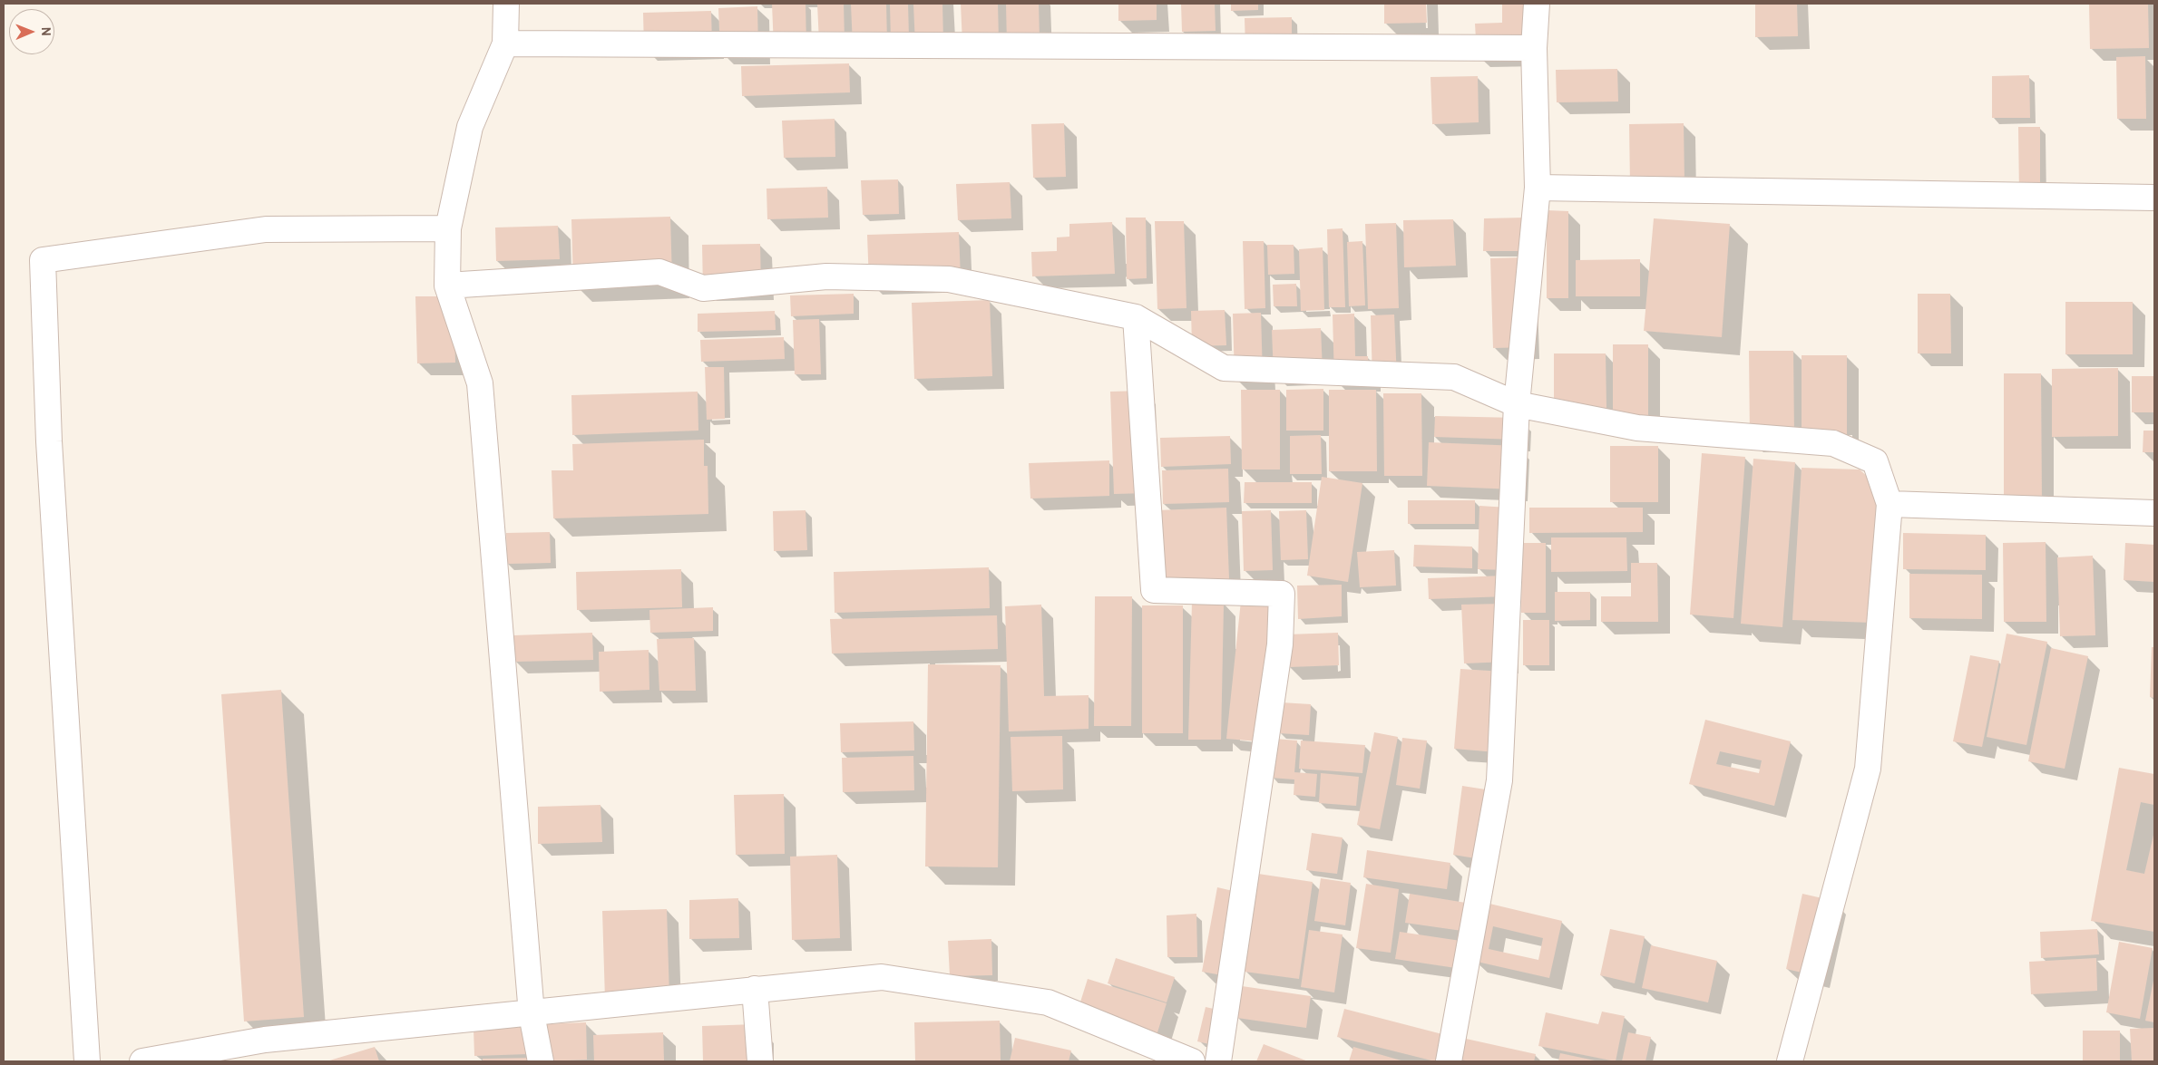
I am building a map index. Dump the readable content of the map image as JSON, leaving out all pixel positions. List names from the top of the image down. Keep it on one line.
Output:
{"north":"right"}
